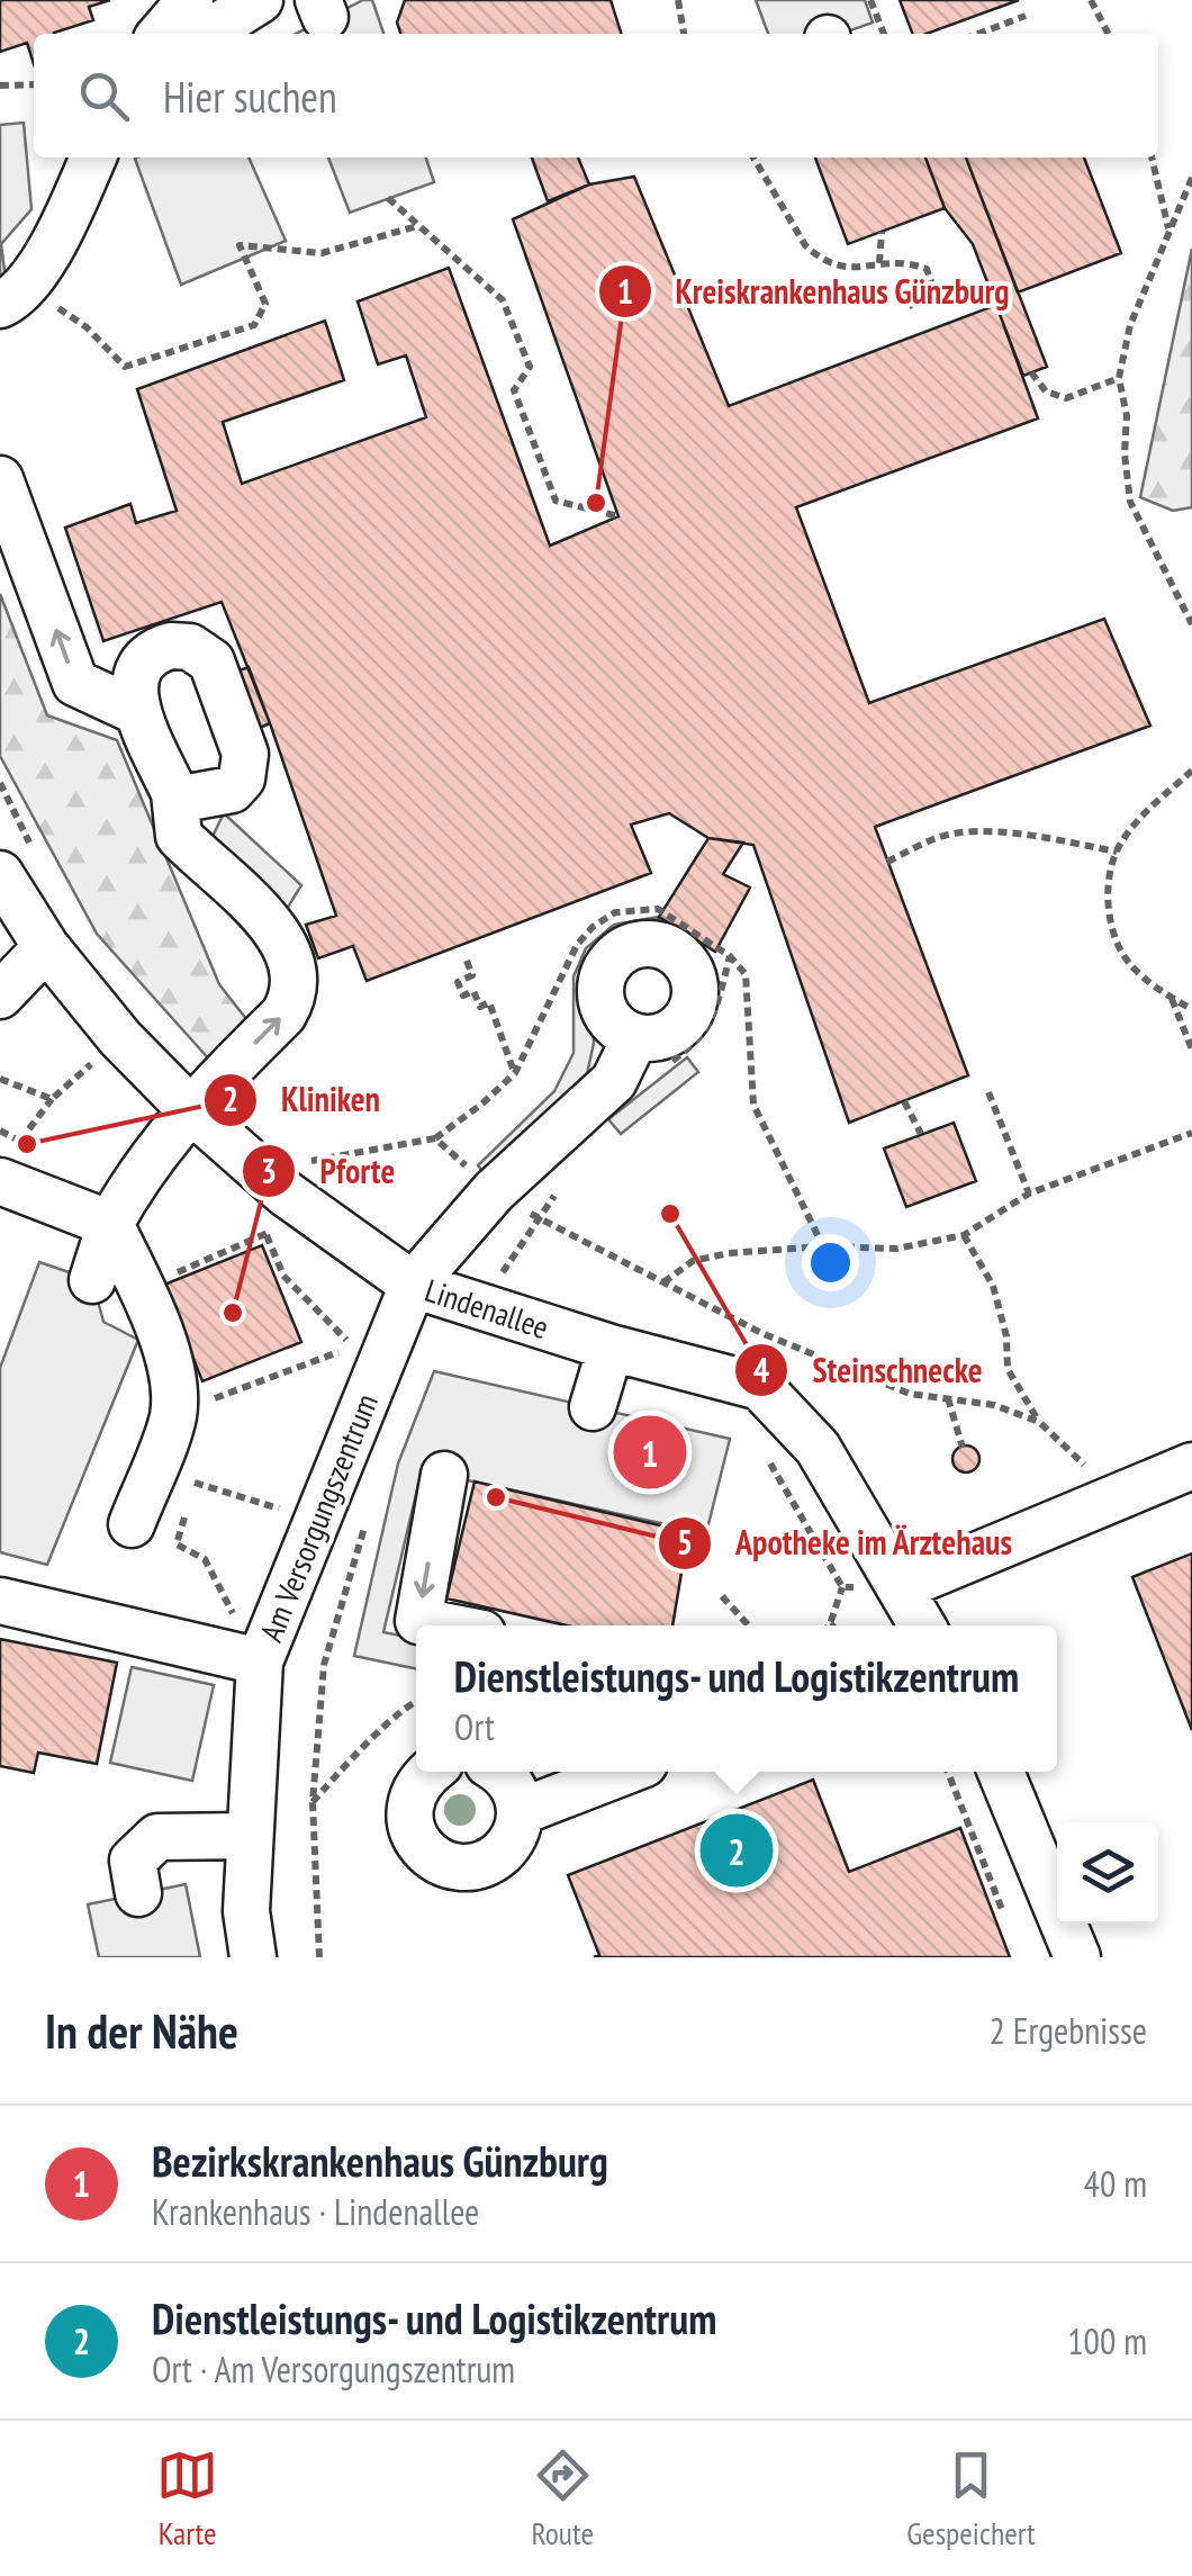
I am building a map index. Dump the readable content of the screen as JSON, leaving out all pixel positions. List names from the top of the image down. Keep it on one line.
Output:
{"streets":{"street":["Lindenallee","Am Versorgungszentrum"]},"crossings":[["Lindenallee","Am Versorgungszentrum"]],"places":["Kreiskrankenhaus Günzburg","Kliniken","Steinschnecke","Pforte","Apotheke im Ärztehaus"],"page":{"search":"Hier suchen","pins":["1","2"],"popup":["Dienstleistungs- und Logistikzentrum","Ort"],"heading":["In der Nähe","2 Ergebnisse"],"list":[{"mark":"1","name":"Bezirkskrankenhaus Günzburg","note":"Krankenhaus · Lindenallee","value":"40 m"},{"mark":"2","name":"Dienstleistungs- und Logistikzentrum","note":"Ort · Am Versorgungszentrum","value":"100 m"}],"nav":["Karte","Route","Gespeichert"]}}
